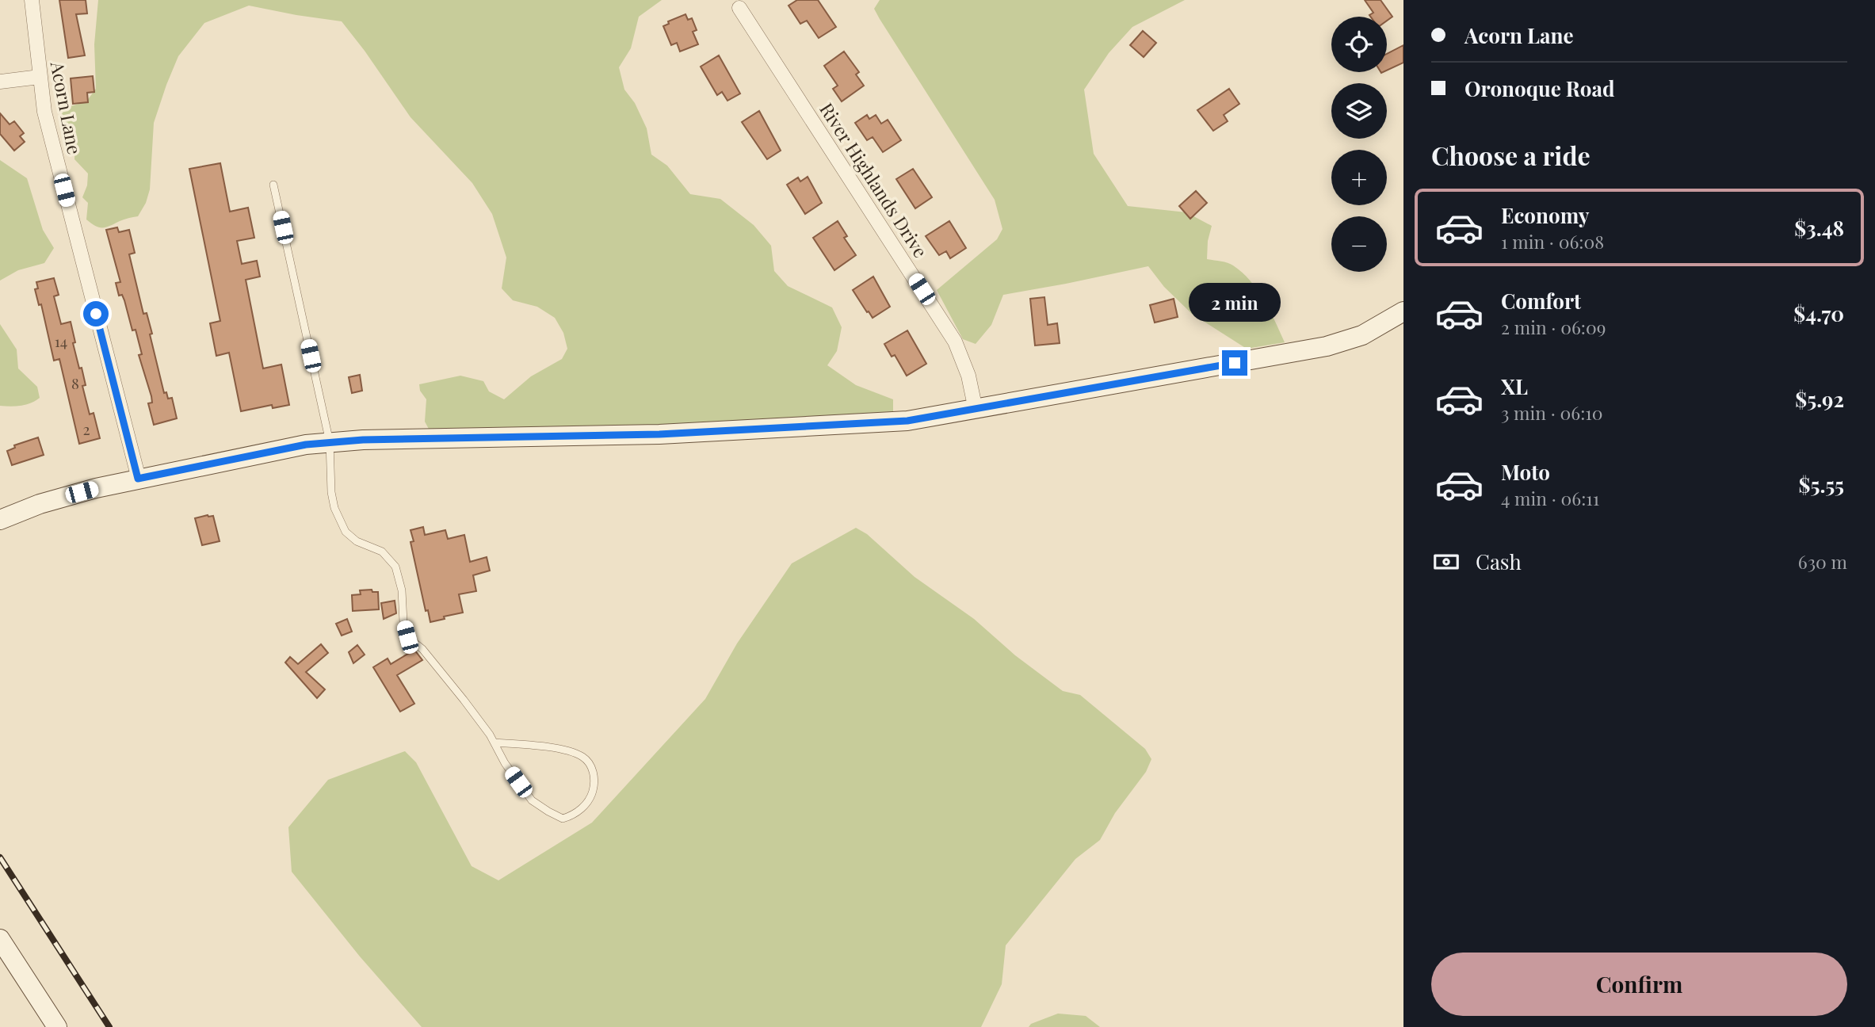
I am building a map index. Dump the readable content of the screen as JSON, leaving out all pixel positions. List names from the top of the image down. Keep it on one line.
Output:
{"streets":{"street":["Acorn Lane","River Highlands Drive"]},"house_numbers":["14","8","2"],"page":{"banner":["Acorn Lane","Oronoque Road"],"map_buttons":["+","−"],"heading":"Choose a ride","list":[{"name":"Economy","note":"1 min · 06:08","value":"$3.48"},{"name":"Comfort","note":"2 min · 06:09","value":"$4.70"},{"name":"XL","note":"3 min · 06:10","value":"$5.92"},{"name":"Moto","note":"4 min · 06:11","value":"$5.55"}],"bubble":"2 min","pay":["Cash","630 m"],"buttons":"Confirm"}}
